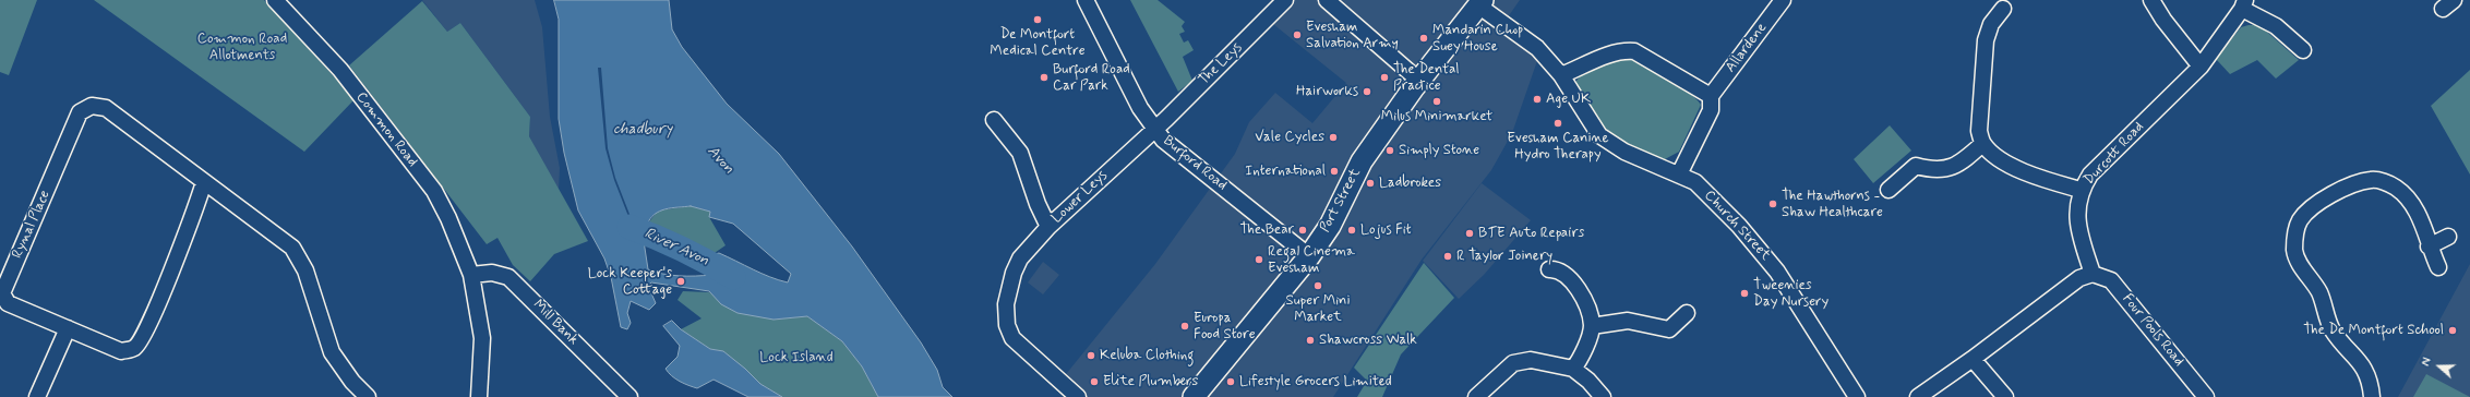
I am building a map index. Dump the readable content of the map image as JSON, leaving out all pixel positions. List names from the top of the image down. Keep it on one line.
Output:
{"streets":{"main road":["Port Street"],"street":["Allardene","The Leys","Common Road","Durcott Road","Burford Road","Lower Leys","Rynal Place","Church Street","Mill Bank","Four Pools Road"]},"crossings":[["The Leys","Burford Road"],["The Leys","Lower Leys"],["Common Road","Mill Bank"],["Durcott Road","Four Pools Road"],["Burford Road","Lower Leys"],["Burford Road","Port Street"],["Port Street","Church Street"]],"water":["chadbury","Avon","River Avon"],"parks":["Common Road Allotments","Lock Island"],"places":["De Montfort Medical Centre","Evesham Salvation Army","Mandarin Chop Suey House","Burford Road Car Park","The Dental Practice","Hairworks","Age UK","Milus Minimarket","Evesham Canine Hydro Therapy","Vale Cycles","Simply Stone","International","Ladbrokes","The Hawthorns - Shaw Healthcare","The Bear","Lojus Fit","BTE Auto Repairs","R Taylor Joinery","Regal Cinema Evesham","Lock Keeper's Cottage","Super Mini Market","Tweenies Day Nursery","Europa Food Store","The De Montfort School","Shawcross Walk","Keluba Clothing","Elite Plumbers","Lifestyle Grocers Limited"],"north":"left"}
